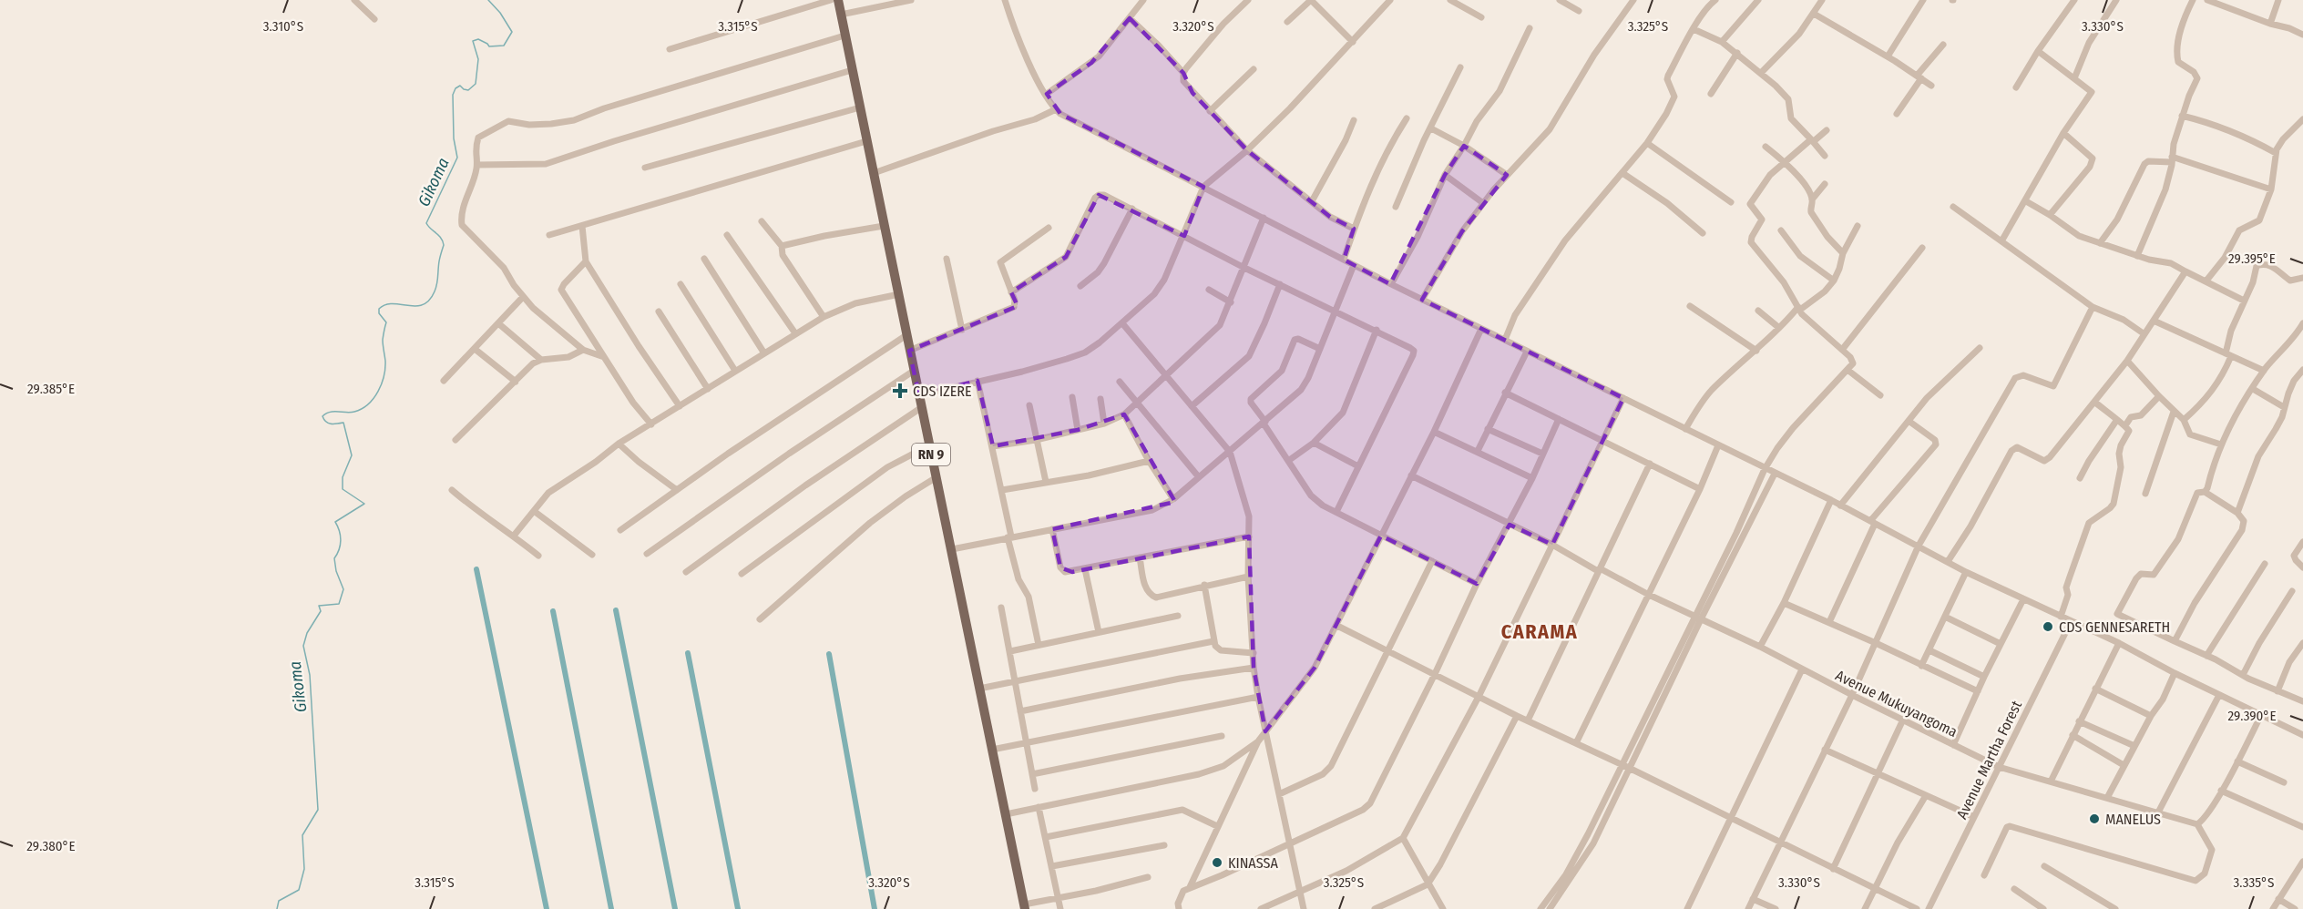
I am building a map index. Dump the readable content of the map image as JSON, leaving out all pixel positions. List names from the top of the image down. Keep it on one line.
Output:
{"streets":{"main road":["RN 9"],"street":["Avenue Mukuyangoma","Avenue Martha Forest"]},"crossings":[["Avenue Mukuyangoma","Avenue Martha Forest"]],"districts":["CARAMA"],"water":["Gikoma"],"places":{"health":["CDS IZERE"],"other":["CDS GENNESARETH","MANELUS","KINASSA"]},"coordinates":["3.310°S","3.315°S","3.320°S","3.325°S","3.330°S","29.395°E","29.385°E","29.390°E","29.380°E","3.335°S"]}
